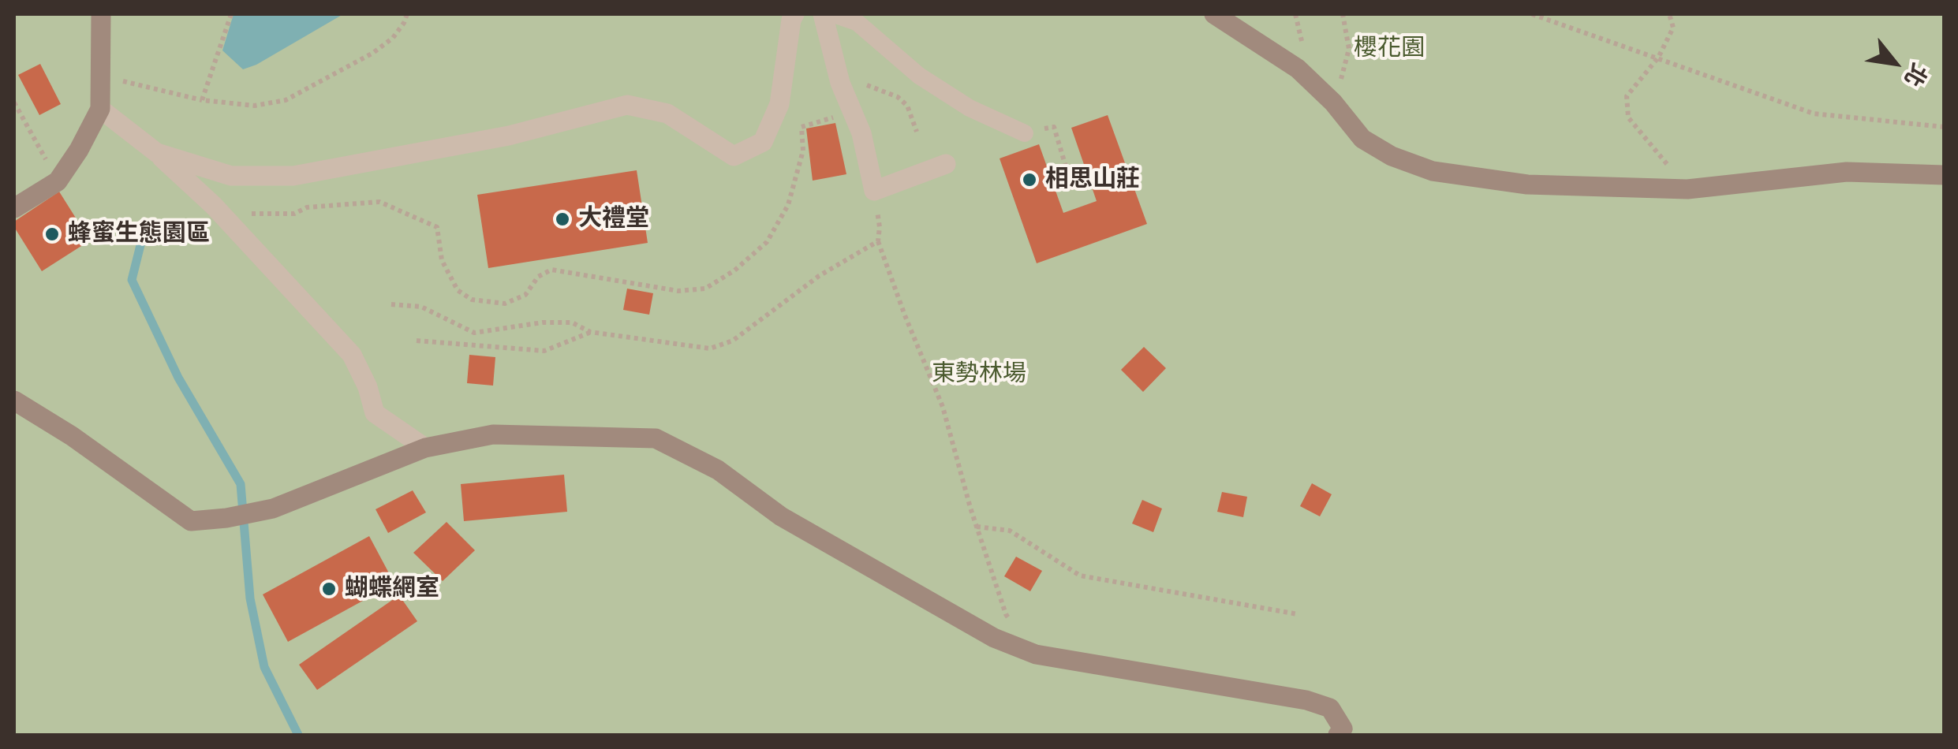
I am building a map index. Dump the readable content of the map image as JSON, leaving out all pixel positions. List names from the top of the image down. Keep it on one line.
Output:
{"parks":["櫻花園","東勢林場"],"places":["相思山莊","大禮堂","蜂蜜生態園區","蝴蝶網室"],"north":"bottom right"}
